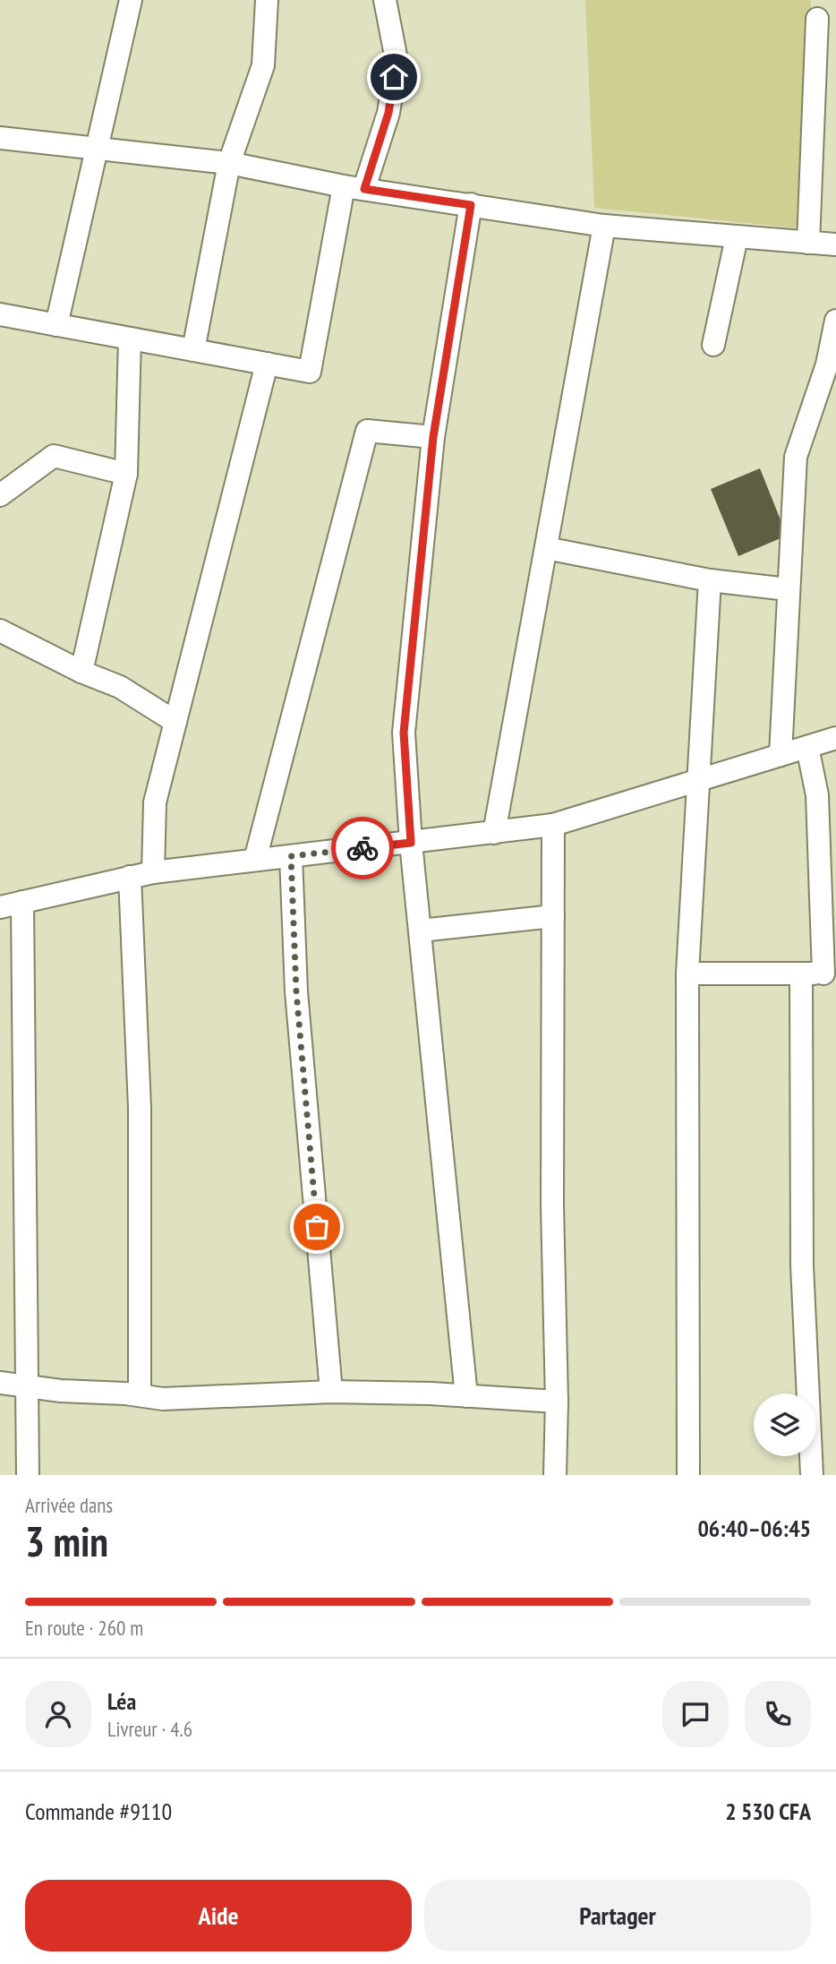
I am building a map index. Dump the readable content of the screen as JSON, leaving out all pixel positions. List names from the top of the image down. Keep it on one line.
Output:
{"page":{"heading":["3 min","Arrivée dans","06:40–06:45"],"panel":["Léa","Livreur · 4.6","Commande #9110","2 530 CFA"],"bar":"En route · 260 m","buttons":["Aide","Partager"]}}
